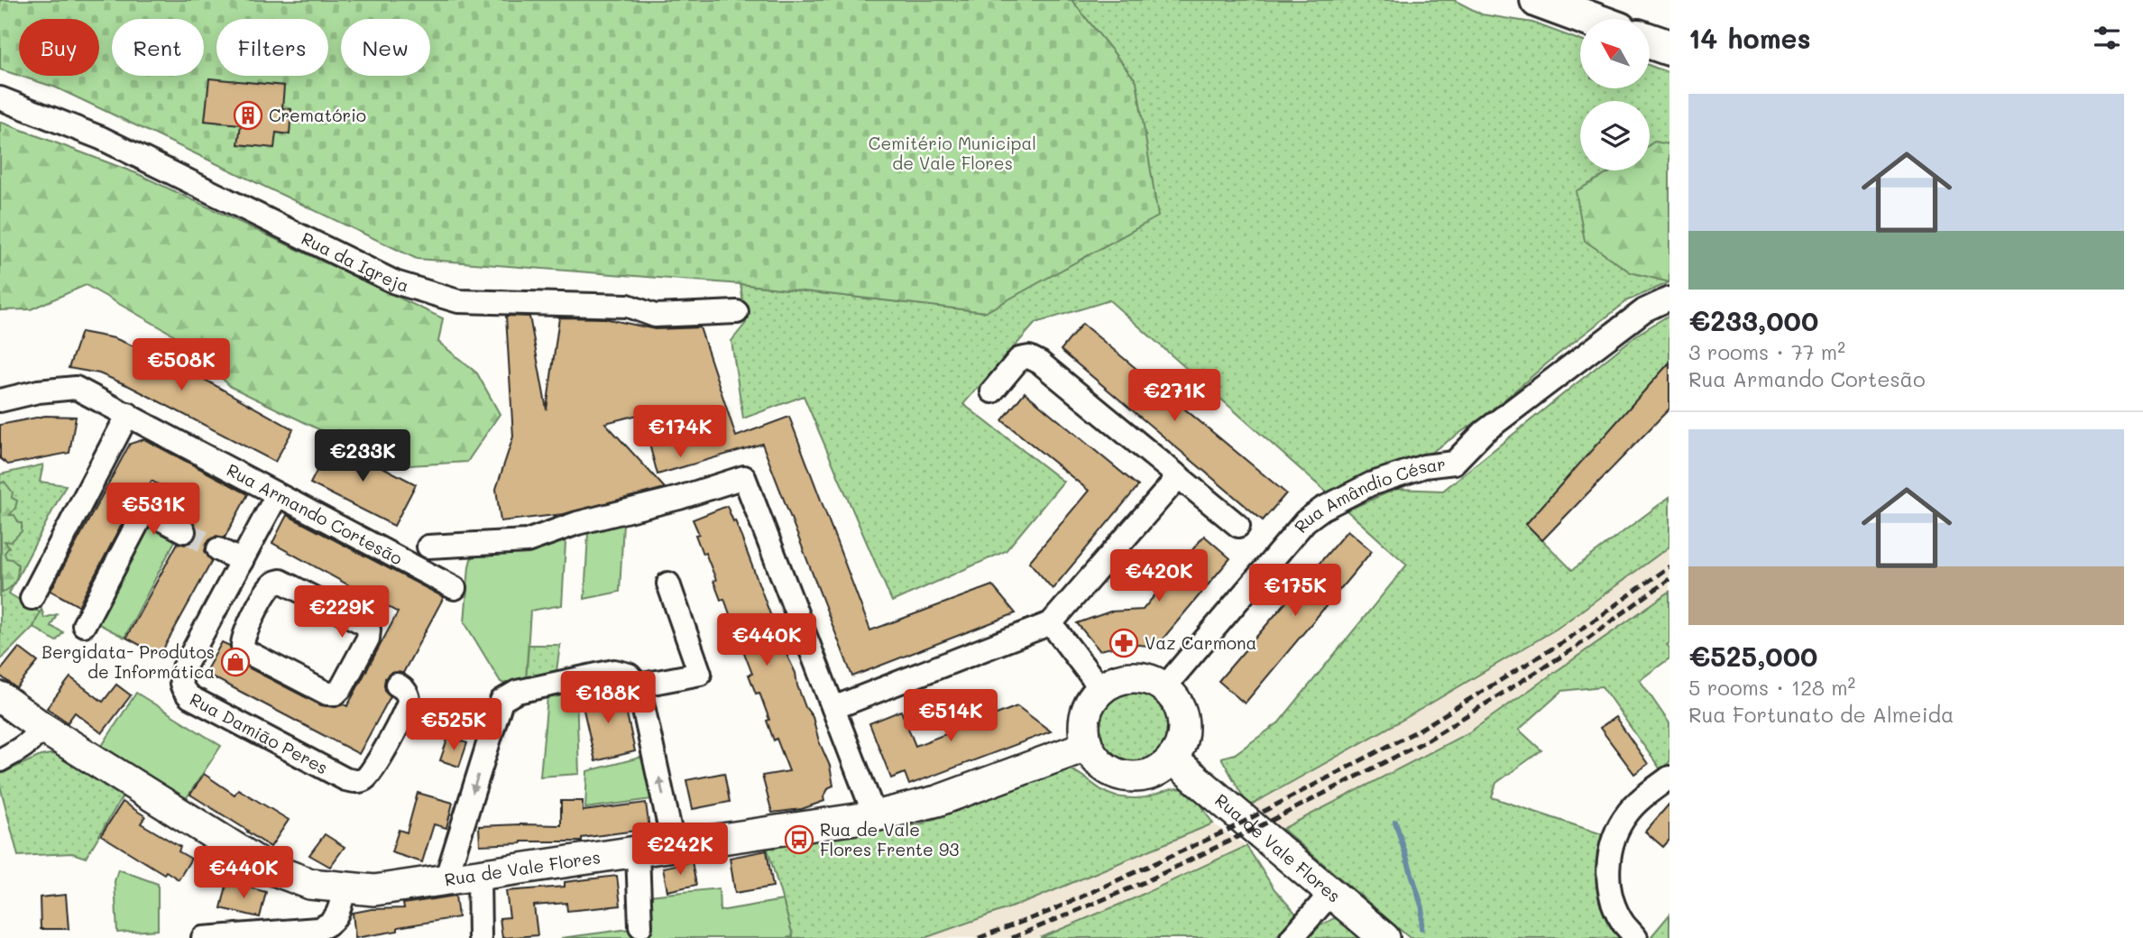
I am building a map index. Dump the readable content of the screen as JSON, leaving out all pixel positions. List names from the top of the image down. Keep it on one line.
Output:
{"streets":{"street":["Rua da Igreja","Rua Amândio César","Rua Armando Cortesão","Rua Damião Peres","Rua de Vale Flores"]},"crossings":[["Rua Amândio César","Rua de Vale Flores"],["Rua Armando Cortesão","Rua Damião Peres"]],"parks":["Cemitério Municipal de Vale Flores"],"places":{"building":["Crematório"],"pharmacy":["Vaz Carmona"],"shop":["Bergidata- Produtos de Informática"],"bus stop":["Rua de Vale Flores Frente 93"]},"north":"top left","page":{"heading":"14 homes","chip":["Buy","Rent","Filters","New"],"list":[{"name":"€233,000","note":"3 rooms · 77 m² · Rua Armando Cortesão"},{"name":"€525,000","note":"5 rooms · 128 m² · Rua Fortunato de Almeida"}],"price":["€508K","€271K","€174K","€233K","€531K","€420K","€175K","€229K","€440K","€188K","€514K","€525K","€242K","€440K"]}}
